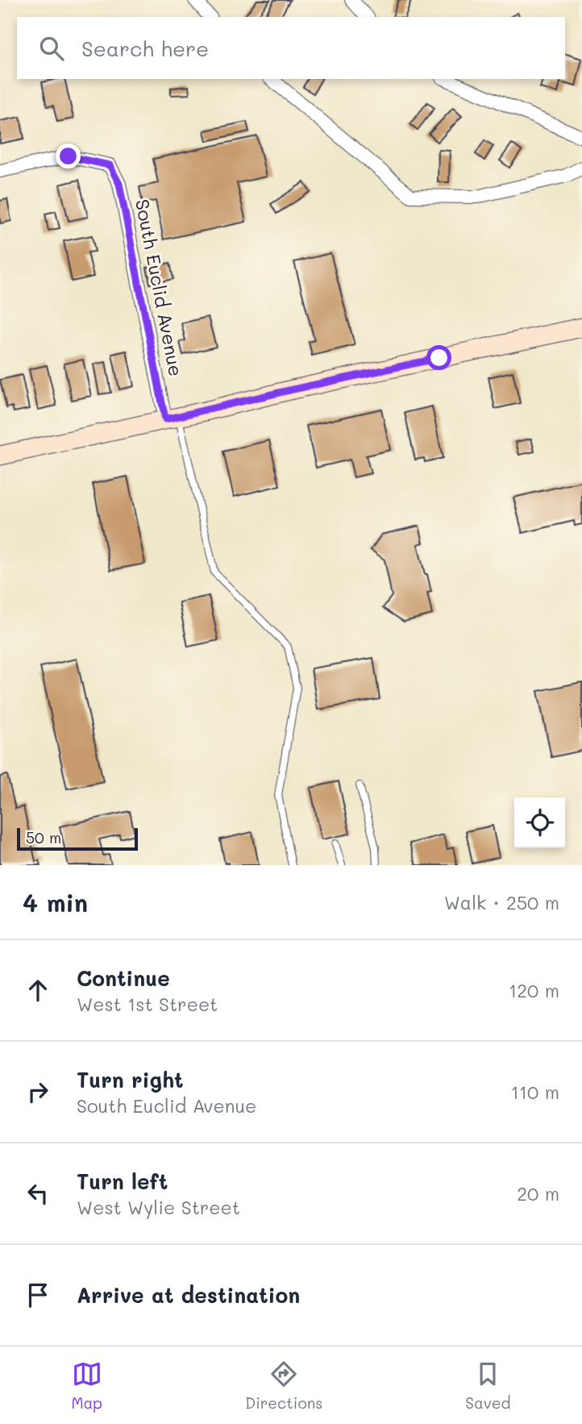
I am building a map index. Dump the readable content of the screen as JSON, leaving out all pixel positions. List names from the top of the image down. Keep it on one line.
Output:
{"streets":{"street":["South Euclid Avenue"]},"scale_bar":"50 m","page":{"search":"Search here","scale":"50 m","heading":["4 min","Walk · 250 m"],"list":[["Continue","West 1st Street","120 m"],["Turn right","South Euclid Avenue","110 m"],["Turn left","West Wylie Street","20 m"],"Arrive at destination"],"nav":["Map","Directions","Saved"]}}
